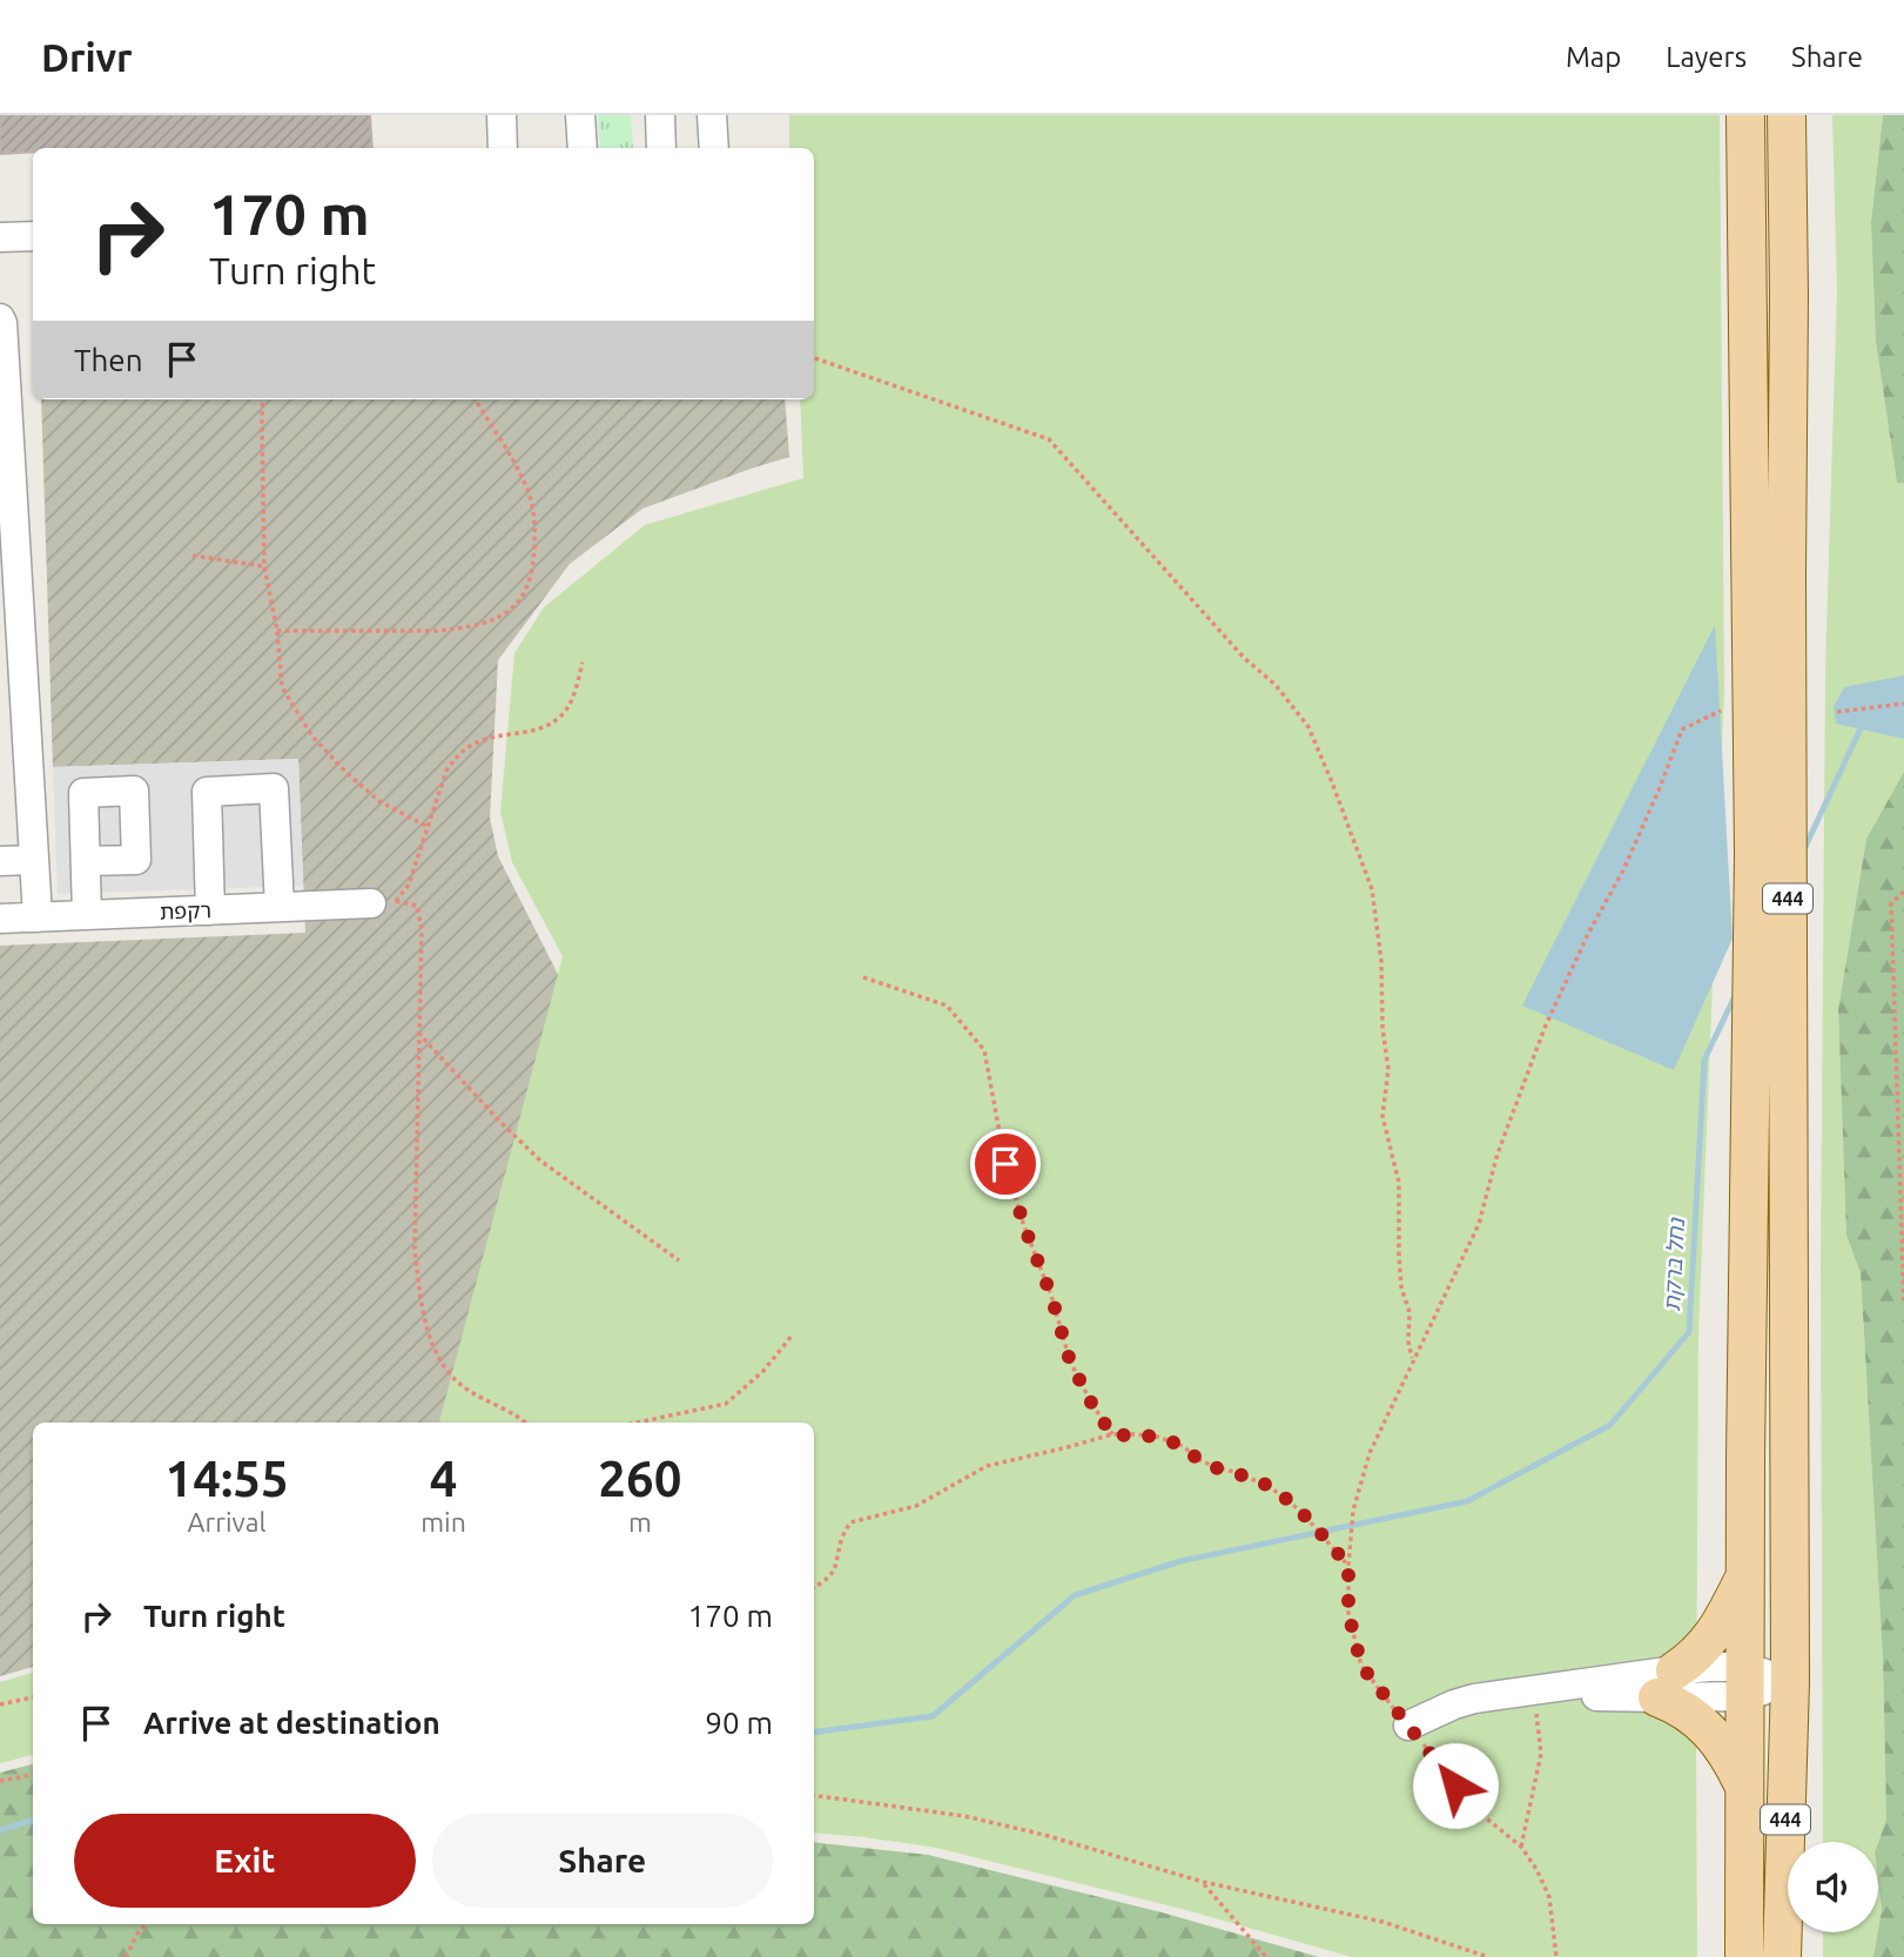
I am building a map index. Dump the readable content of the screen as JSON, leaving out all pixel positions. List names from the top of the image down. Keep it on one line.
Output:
{"streets":{"main road":["444"],"street":["רקפת"]},"water":["נחל ברקת"],"page":{"header":"Drivr","nav":["Map","Layers","Share"],"turn":["170 m","Turn right"],"then":"Then","eta":["14:55","Arrival","4","min","260","m"],"list":[{"name":"Turn right","value":"170 m"},{"name":"Arrive at destination","value":"90 m"}],"buttons":["Exit","Share"]}}
